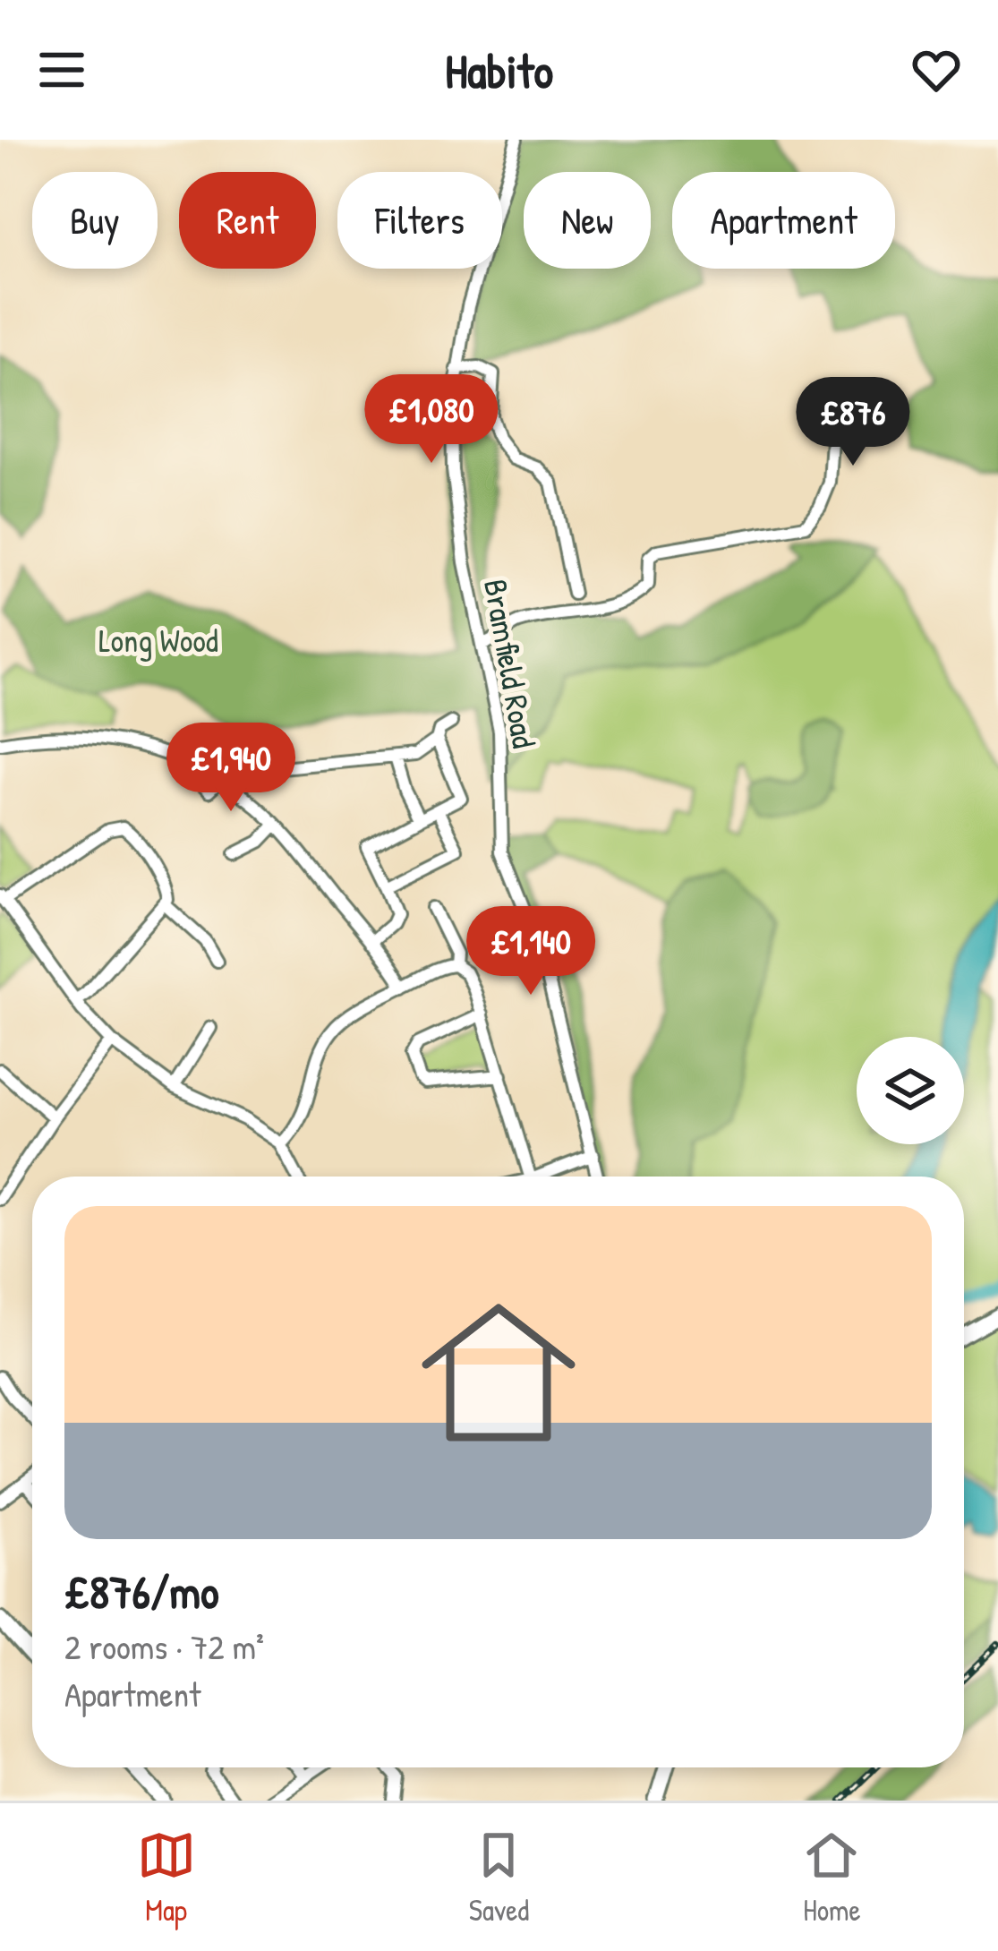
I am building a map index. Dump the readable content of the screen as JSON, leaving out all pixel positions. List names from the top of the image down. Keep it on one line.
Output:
{"streets":{"street":["Bramfield Road"]},"parks":["Long Wood"],"page":{"header":"Habito","chip":["Buy","Rent","Filters","New","Apartment"],"price":["£1,080","£876","£1,940","£1,140"],"list":[{"name":"£876/mo","note":"2 rooms · 72 m² · Apartment"}],"tabs":["Map","Saved","Home"]}}
